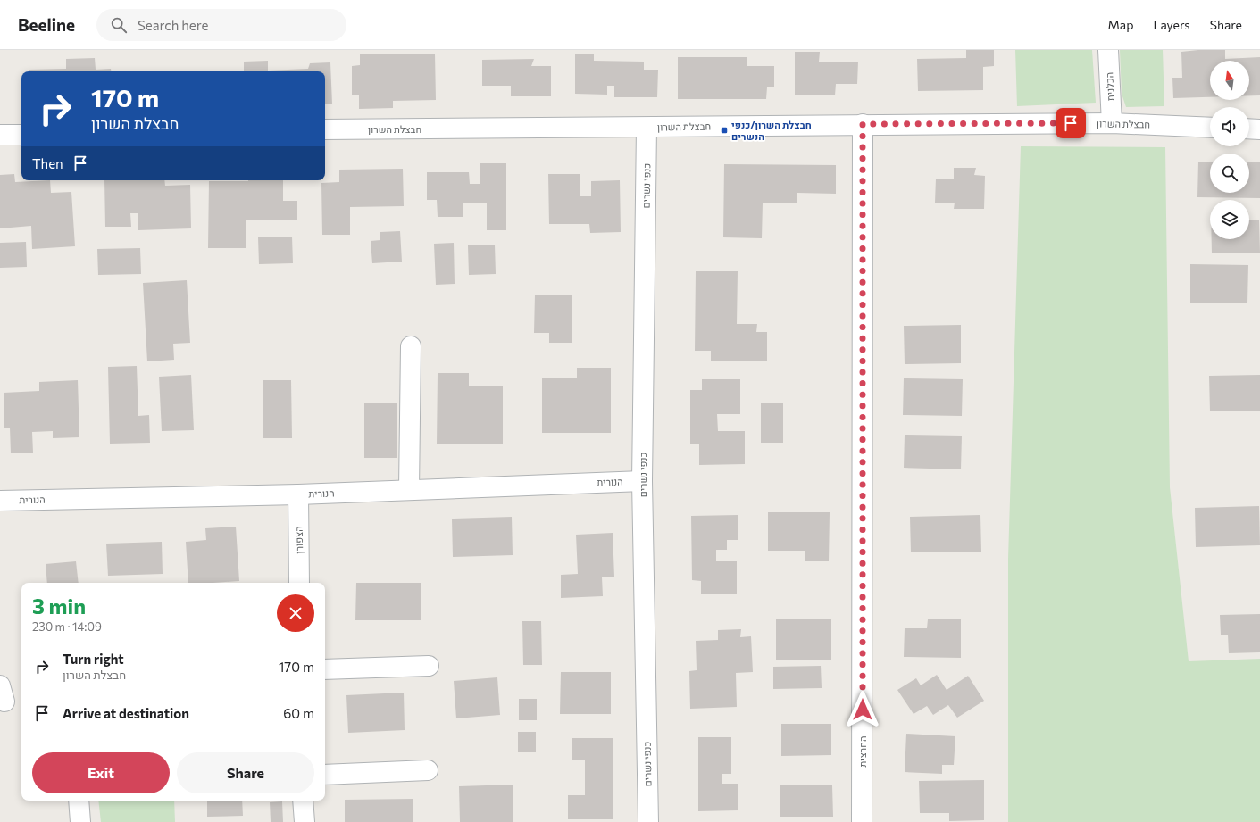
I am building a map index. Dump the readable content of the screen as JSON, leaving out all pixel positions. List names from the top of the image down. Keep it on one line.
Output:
{"streets":{"street":["הכלנית","חבצלת השרון","כנפי נשרים","הנורית","הצפורן","החרצית"]},"crossings":[["הכלנית","חבצלת השרון"],["חבצלת השרון","כנפי נשרים"],["חבצלת השרון","החרצית"],["כנפי נשרים","הנורית"],["הנורית","הצפורן"]],"places":{"transit":["חבצלת השרון/כנפי הנשרים"]},"north":"top","page":{"header":"Beeline","search":"Search here","nav":["Map","Layers","Share"],"turn":["170 m","חבצלת השרון"],"then":"Then","heading":["3 min","230 m · 14:09"],"list":[{"name":"Turn right","note":"חבצלת השרון","value":"170 m"},{"name":"Arrive at destination","value":"60 m"}],"buttons":["Exit","Share"]}}
